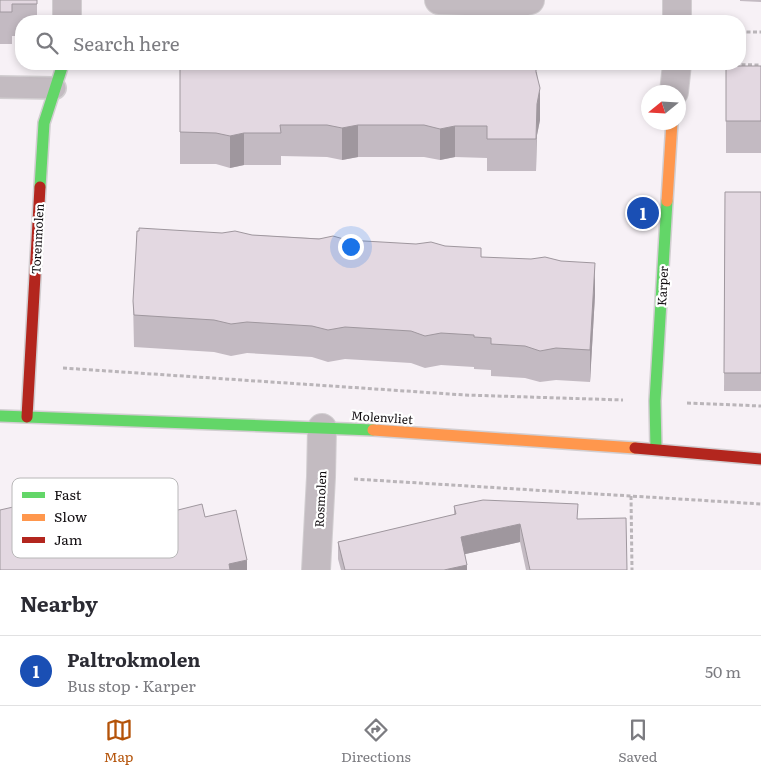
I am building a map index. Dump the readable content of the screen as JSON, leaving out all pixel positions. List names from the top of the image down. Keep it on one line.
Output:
{"streets":{"street":["Torenmolen","Karper","Molenvliet","Rosmolen"]},"crossings":[["Torenmolen","Molenvliet"],["Karper","Molenvliet"],["Molenvliet","Rosmolen"]],"legend":["Fast","Slow","Jam"],"north":"left","page":{"search":"Search here","pins":"1","heading":"Nearby","list":[{"mark":"1","name":"Paltrokmolen","note":"Bus stop · Karper","value":"50 m"}],"nav":["Map","Directions","Saved"]}}
